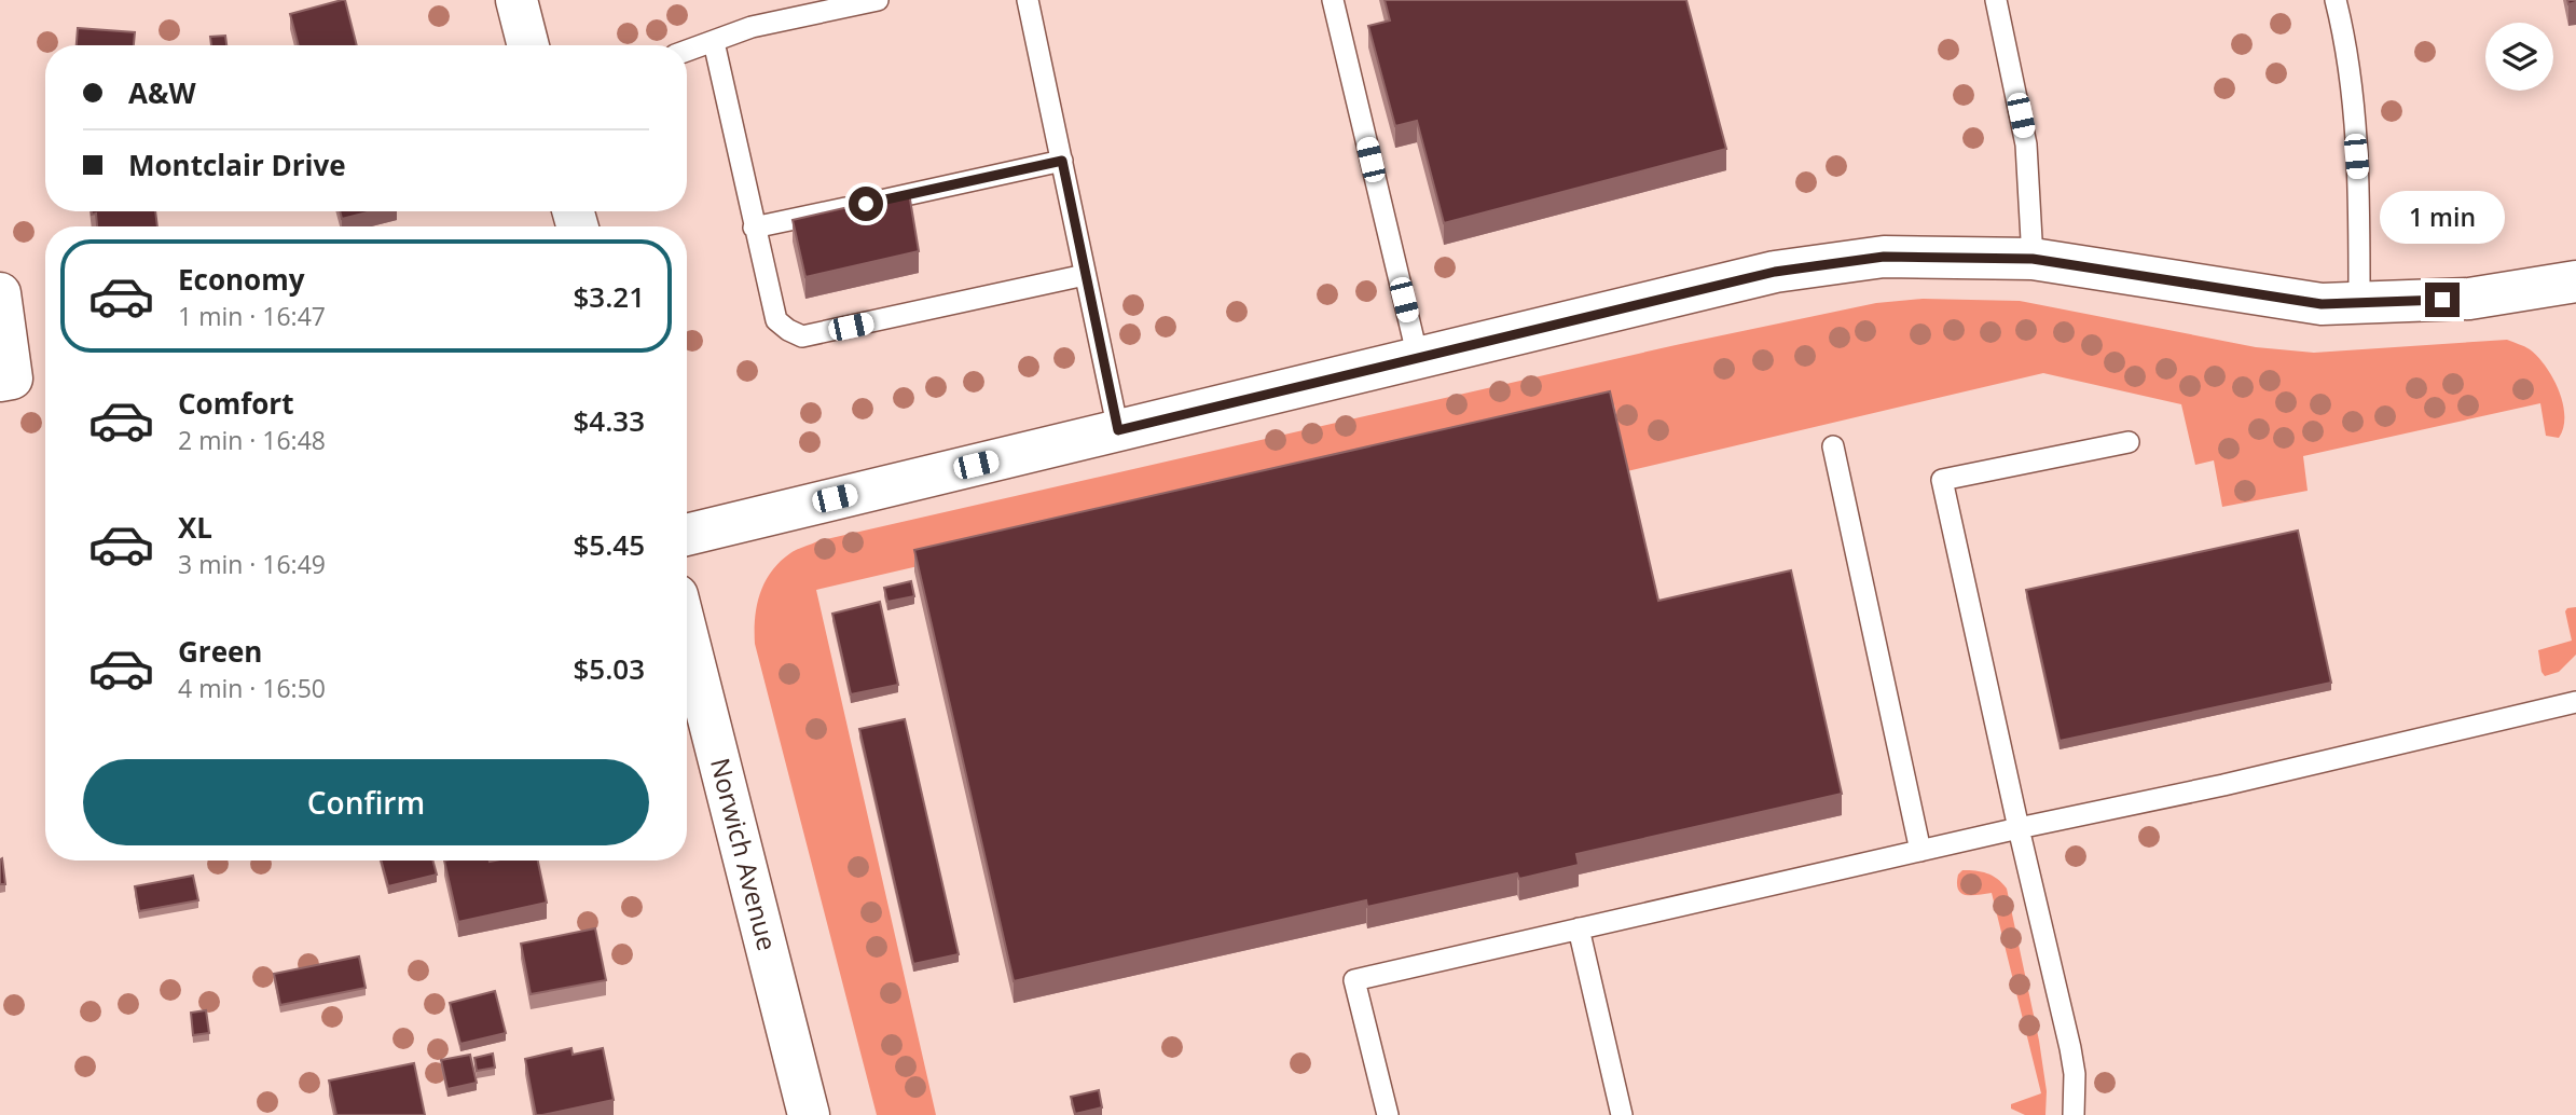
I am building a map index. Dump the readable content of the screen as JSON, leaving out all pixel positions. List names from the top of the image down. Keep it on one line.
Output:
{"streets":{"street":["Norwich Avenue"]},"page":{"banner":["A&W","Montclair Drive"],"bubble":"1 min","list":[{"name":"Economy","note":"1 min · 16:47","value":"$3.21"},{"name":"Comfort","note":"2 min · 16:48","value":"$4.33"},{"name":"XL","note":"3 min · 16:49","value":"$5.45"},{"name":"Green","note":"4 min · 16:50","value":"$5.03"}],"buttons":"Confirm"}}
